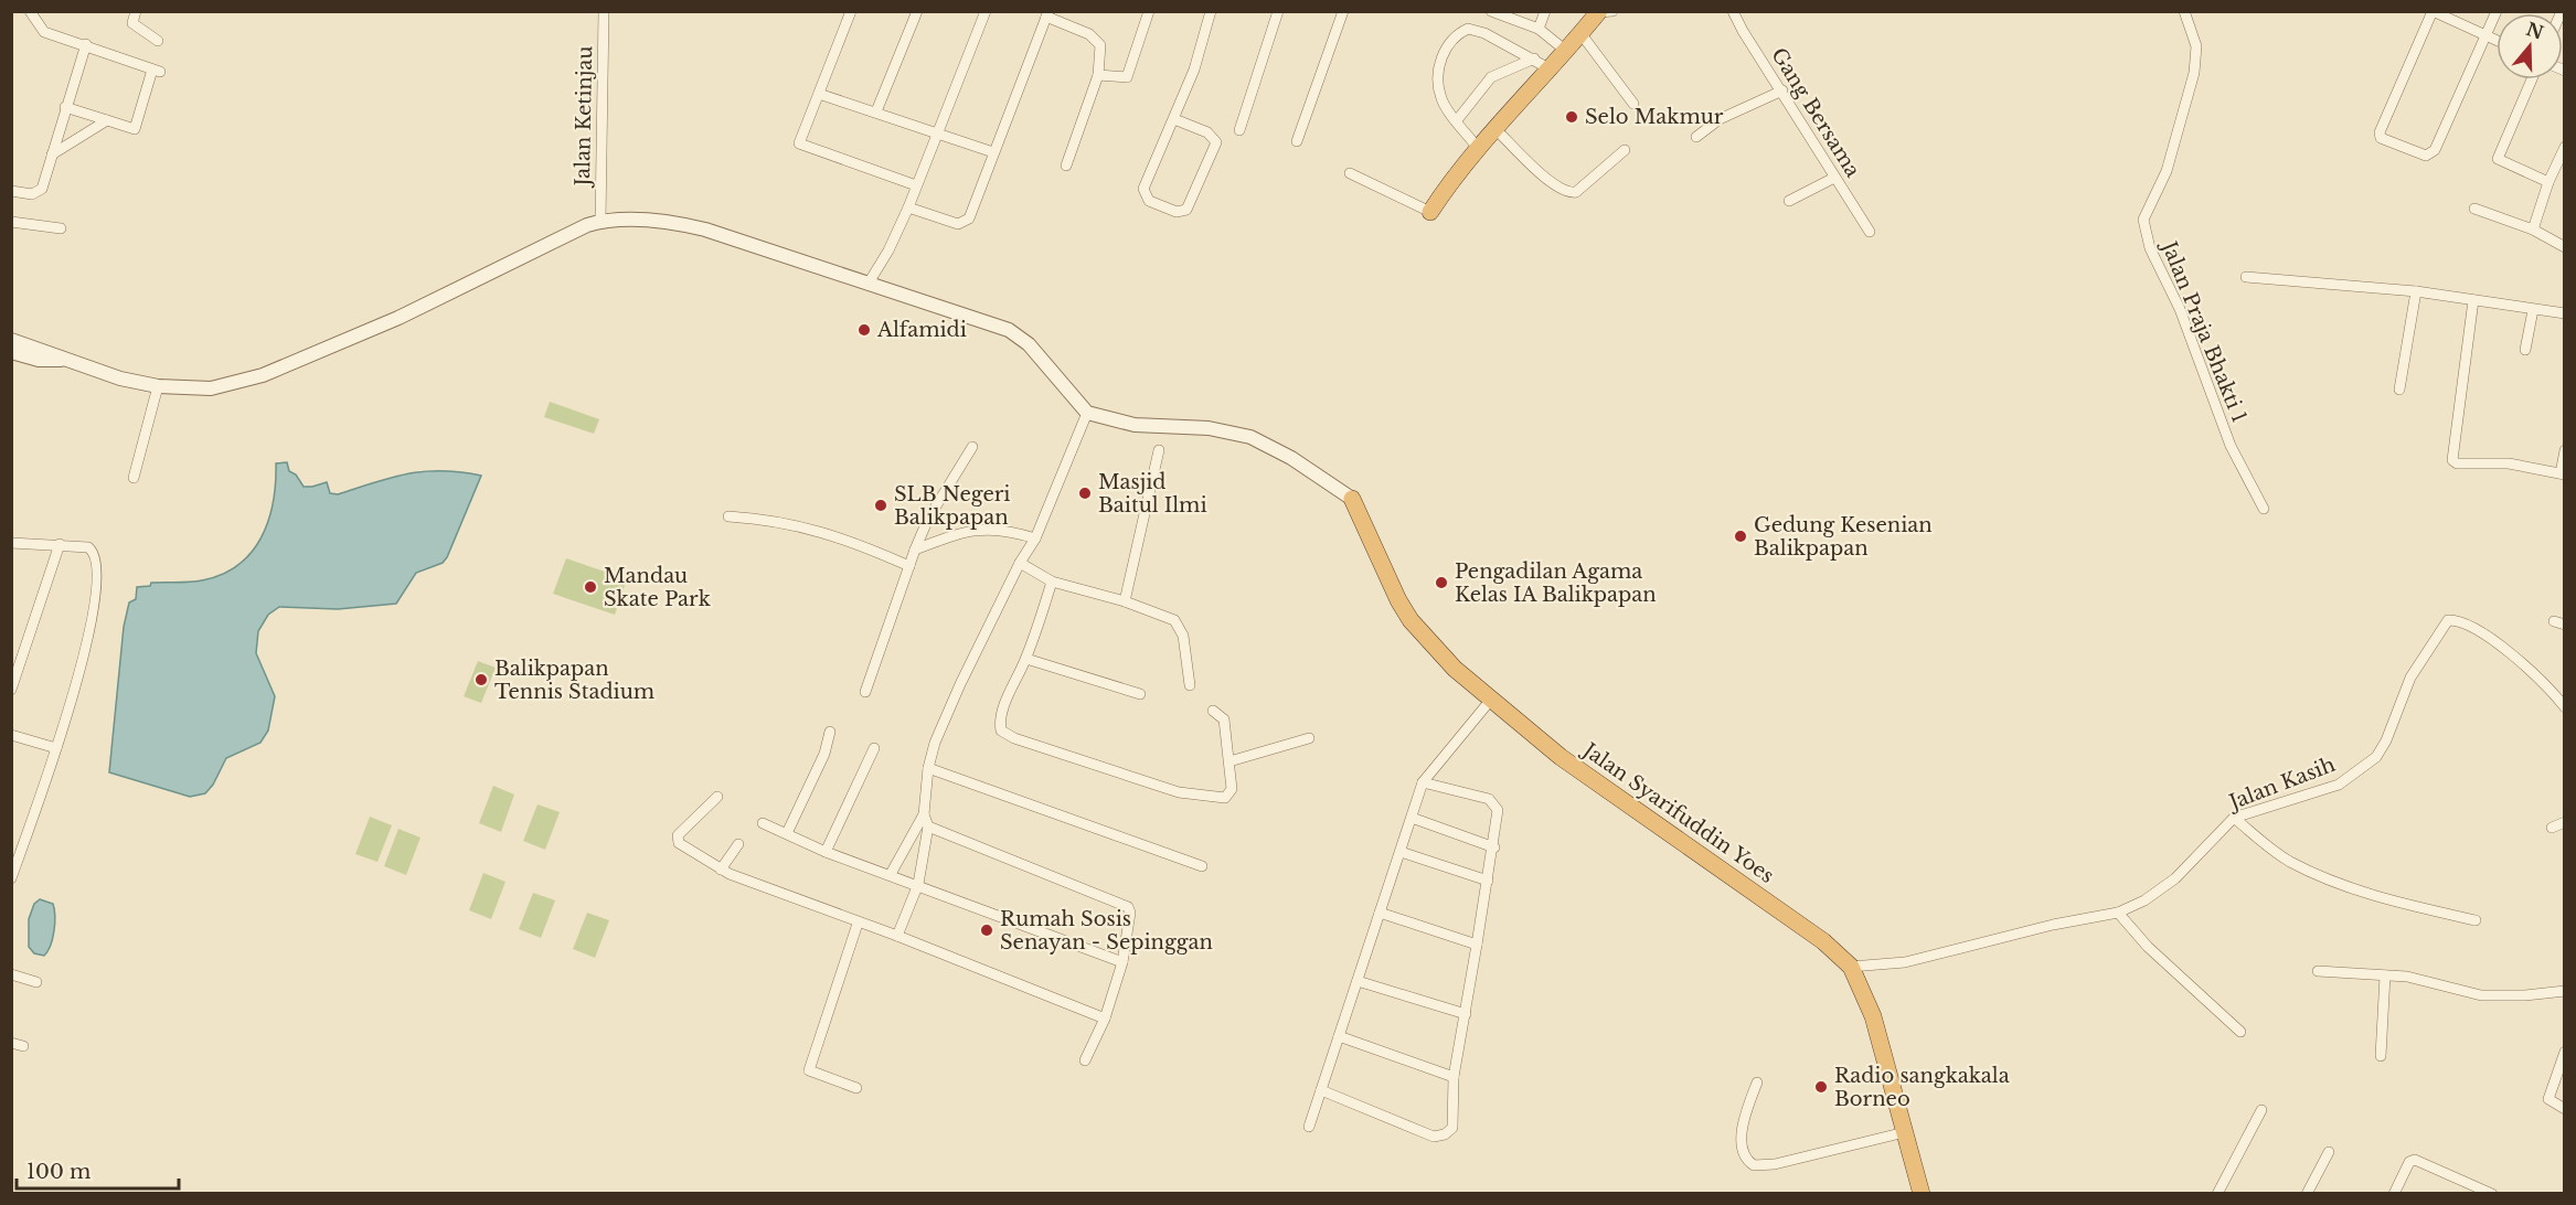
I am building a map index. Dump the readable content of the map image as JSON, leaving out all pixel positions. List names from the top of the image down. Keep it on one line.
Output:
{"streets":{"highway":["Jalan Syarifuddin Yoes"],"street":["Gang Bersama","Jalan Ketinjau","Jalan Praja Bhakti 1","Jalan Kasih"]},"crossings":[["Jalan Kasih","Jalan Syarifuddin Yoes"]],"places":["Selo Makmur","Alfamidi","Masjid Baitul Ilmi","SLB Negeri Balikpapan","Gedung Kesenian Balikpapan","Pengadilan Agama Kelas IA Balikpapan","Mandau Skate Park","Balikpapan Tennis Stadium","Rumah Sosis Senayan - Sepinggan","Radio sangkakala Borneo"],"scale_bar":"100 m","north":"top"}
